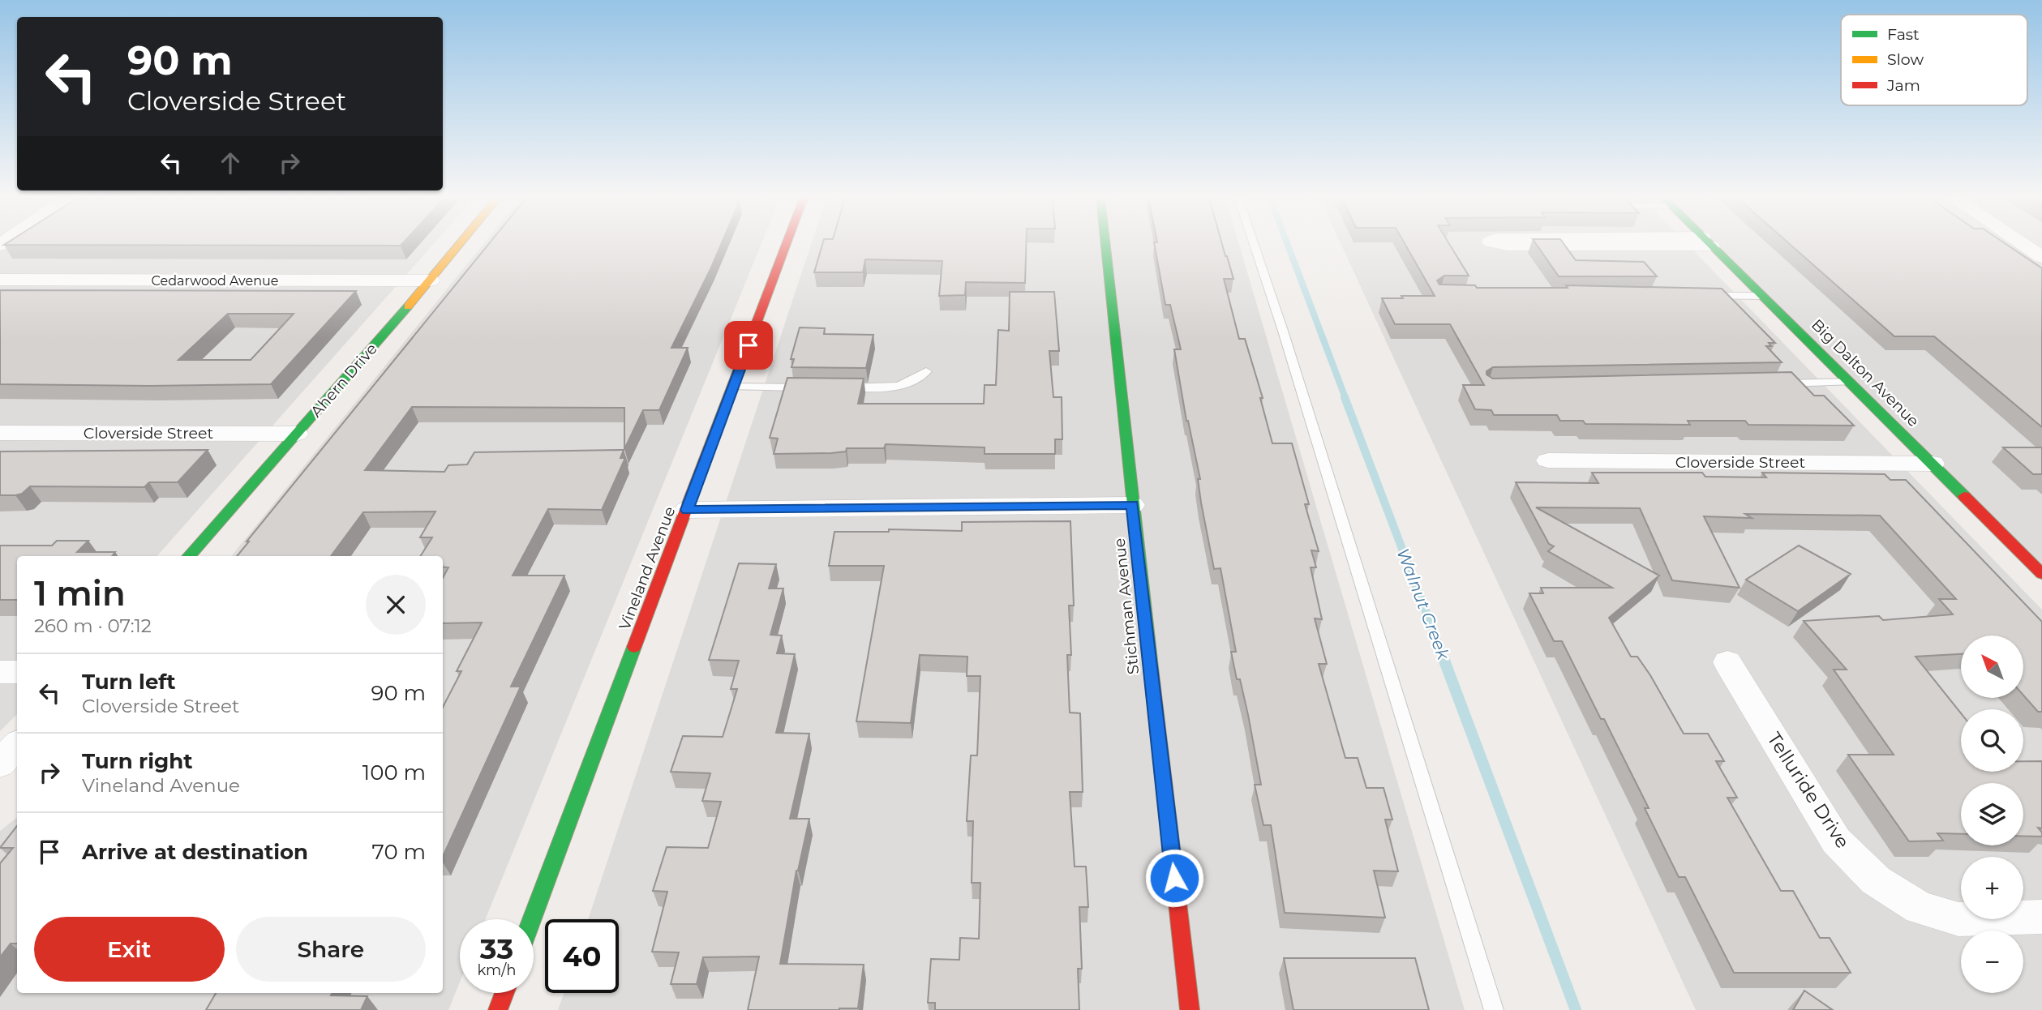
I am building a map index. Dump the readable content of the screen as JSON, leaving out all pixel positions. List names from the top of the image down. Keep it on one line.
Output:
{"streets":{"street":["Cedarwood Avenue","Big Dalton Avenue","Ahern Drive","Cloverside Street","Vineland Avenue","Stichman Avenue","Telluride Drive"]},"crossings":[["Cedarwood Avenue","Ahern Drive"],["Big Dalton Avenue","Cloverside Street"],["Ahern Drive","Cloverside Street"]],"water":["Walnut Creek"],"legend":["Fast","Slow","Jam"],"north":"top left","page":{"turn":["90 m","Cloverside Street"],"heading":["1 min","260 m · 07:12"],"map_buttons":["+","−"],"list":[{"name":"Turn left","note":"Cloverside Street","value":"90 m"},{"name":"Turn right","note":"Vineland Avenue","value":"100 m"},{"name":"Arrive at destination","value":"70 m"}],"buttons":["Exit","Share"],"speed":"33 km/h","limit":"40"}}
